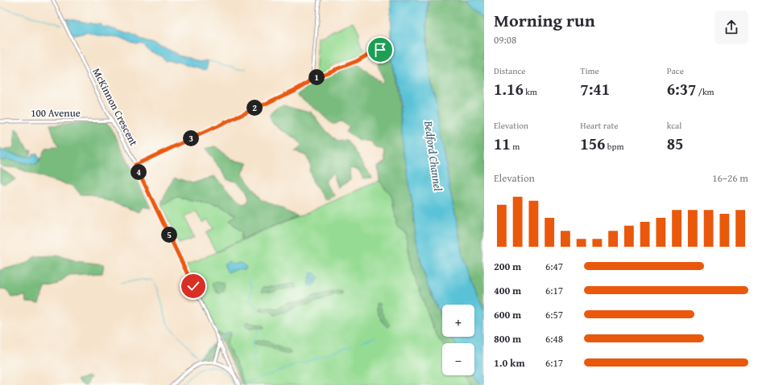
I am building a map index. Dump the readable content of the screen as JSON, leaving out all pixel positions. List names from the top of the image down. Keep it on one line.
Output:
{"streets":{"street":["McKinnon Crescent","100 Avenue"]},"crossings":[["McKinnon Crescent","100 Avenue"]],"water":["Bedford Channel"],"page":{"heading":["Morning run","09:08"],"stats":[["Distance","1.16 km"],["Time","7:41"],["Pace","6:37 /km"],["Elevation","11 m"],["Heart rate","156 bpm"],["kcal","85"]],"pins":["1","2","3","4","5"],"chart":["Elevation","16–26 m"],"list":[{"name":"200 m","note":"6:47"},{"name":"400 m","note":"6:17"},{"name":"600 m","note":"6:57"},{"name":"800 m","note":"6:48"},{"name":"1.0 km","note":"6:17"}],"map_buttons":["+","−"]}}
